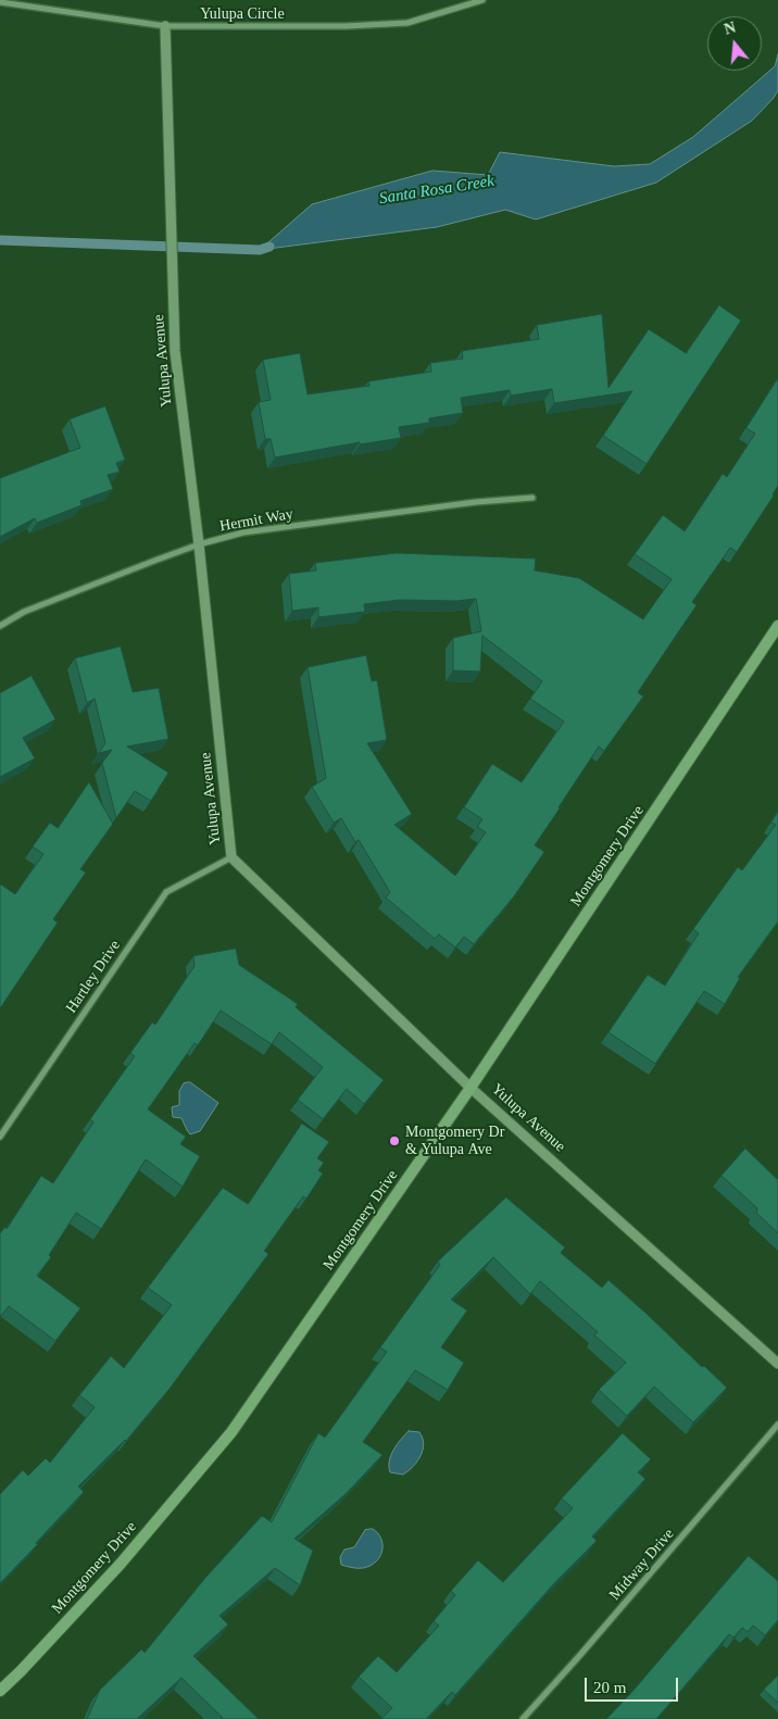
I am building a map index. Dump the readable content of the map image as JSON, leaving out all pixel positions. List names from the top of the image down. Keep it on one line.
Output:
{"streets":{"main road":["Montgomery Drive"],"street":["Yulupa Circle","Yulupa Avenue","Hermit Way","Hartley Drive","Midway Drive"]},"crossings":[["Yulupa Circle","Yulupa Avenue"],["Yulupa Avenue","Hermit Way"],["Yulupa Avenue","Montgomery Drive"],["Yulupa Avenue","Hartley Drive"]],"water":["Santa Rosa Creek"],"places":["Montgomery Dr & Yulupa Ave"],"scale_bar":"20 m","north":"top"}
